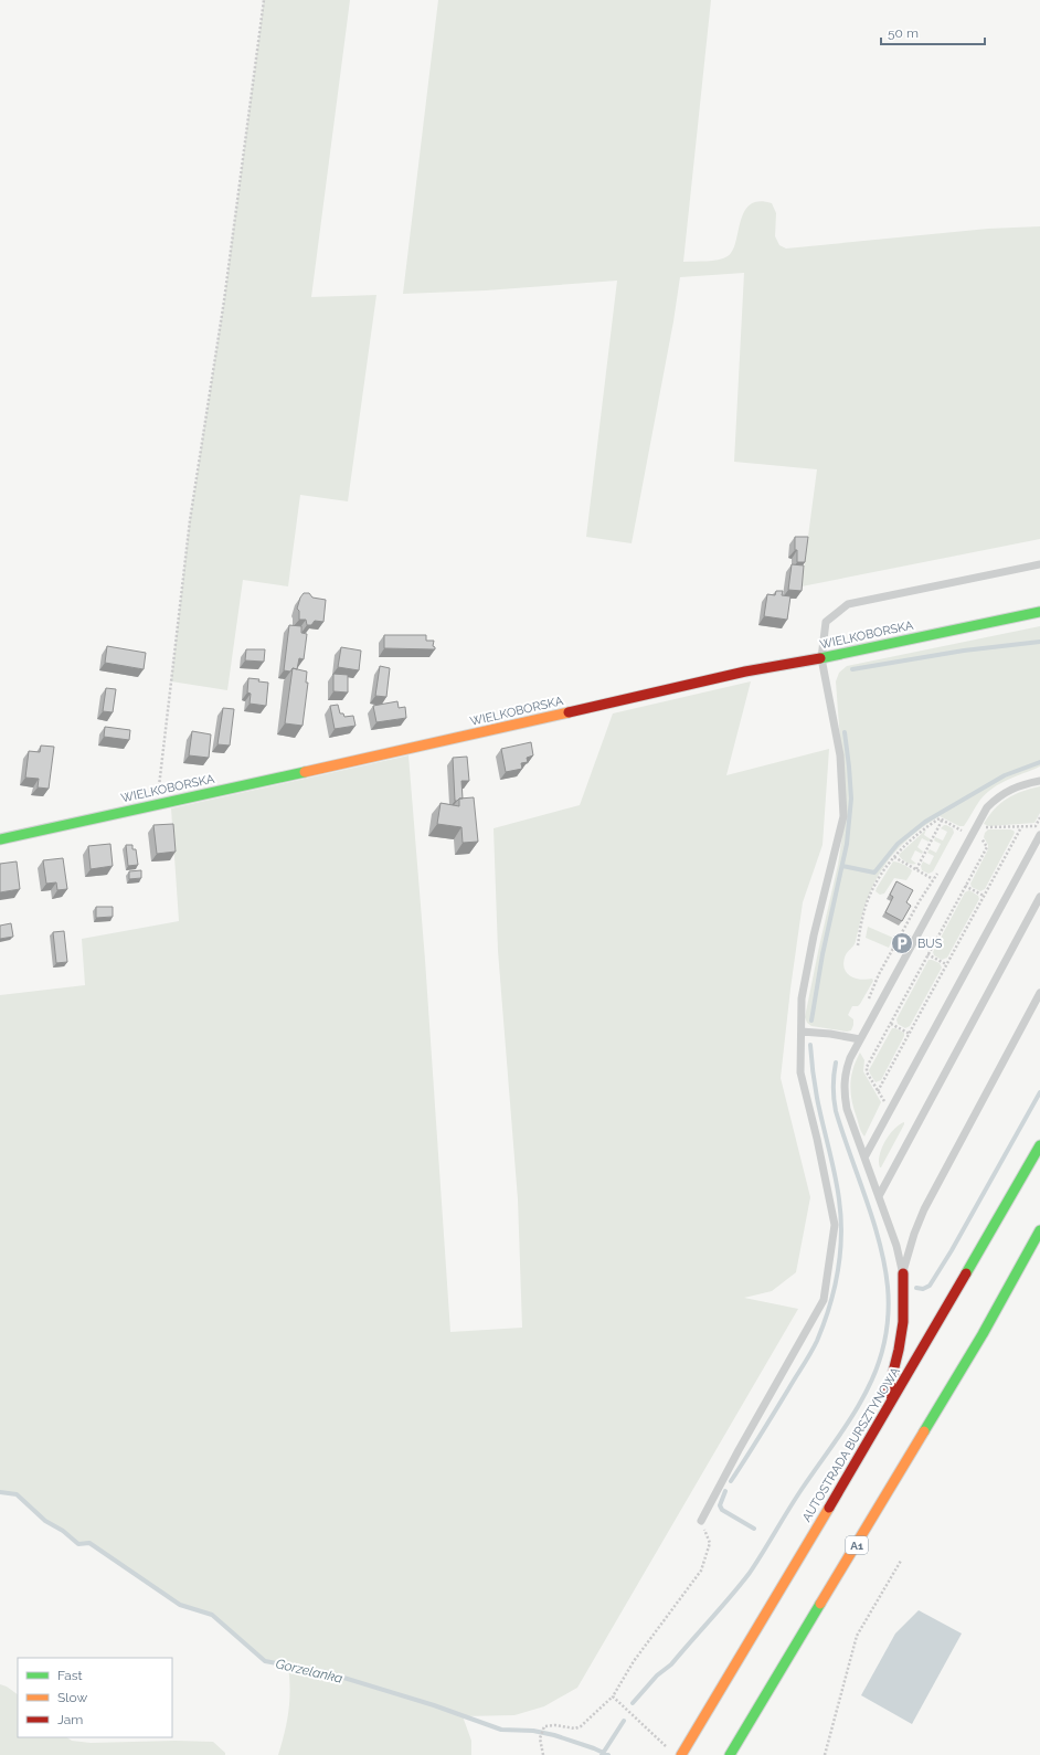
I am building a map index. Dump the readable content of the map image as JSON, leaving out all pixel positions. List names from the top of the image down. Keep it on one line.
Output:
{"streets":{"main road":["WIELKOBORSKA","AUTOSTRADA BURSZTYNOWA","A1"]},"water":["Gorzelanka"],"places":{"parking":["BUS"]},"legend":["Fast","Slow","Jam"],"scale_bar":"50 m"}
